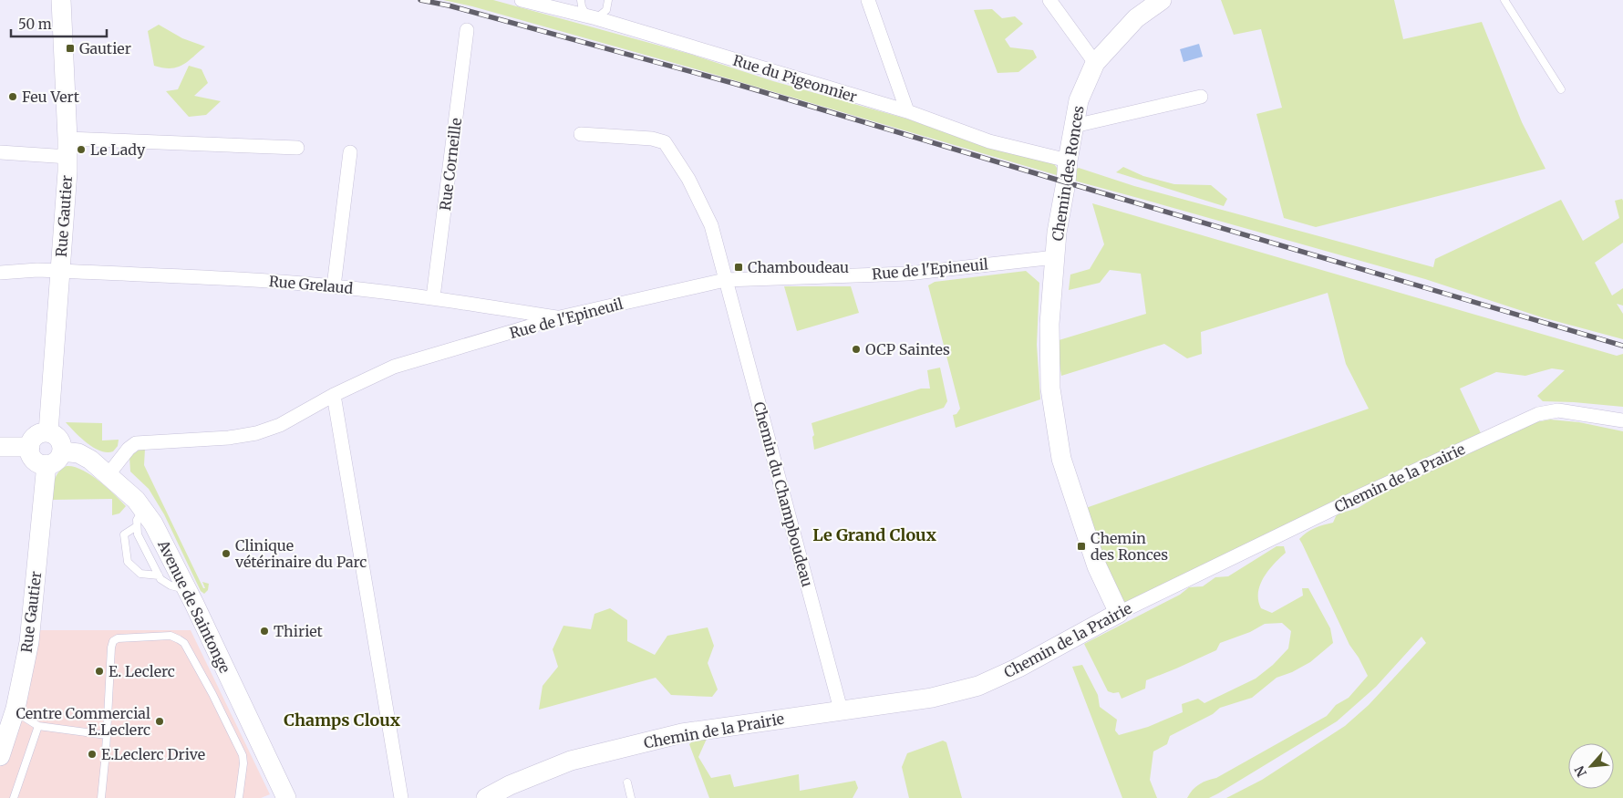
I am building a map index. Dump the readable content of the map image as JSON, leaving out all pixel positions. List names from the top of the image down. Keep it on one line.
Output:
{"streets":{"street":["Rue du Pigeonnier","Rue Corneille","Chemin des Ronces","Rue Gautier","Rue de l'Epineuil","Rue Grelaud","Chemin de la Prairie","Chemin du Champboudeau","Avenue de Saintonge"]},"crossings":[["Rue du Pigeonnier","Chemin des Ronces"],["Rue Corneille","Rue Grelaud"],["Chemin des Ronces","Rue de l'Epineuil"],["Chemin des Ronces","Chemin de la Prairie"],["Rue Gautier","Rue Grelaud"],["Rue Gautier","Avenue de Saintonge"],["Rue de l'Epineuil","Rue Grelaud"],["Rue de l'Epineuil","Chemin du Champboudeau"],["Rue de l'Epineuil","Avenue de Saintonge"],["Chemin de la Prairie","Chemin du Champboudeau"]],"districts":["Le Grand Cloux","Champs Cloux"],"places":{"transit":["Gautier","Chamboudeau","Chemin des Ronces"],"other":["Feu Vert","Le Lady","OCP Saintes","Clinique vétérinaire du Parc","Thiriet","E. Leclerc","Centre Commercial E.Leclerc","E.Leclerc Drive"]},"scale_bar":"50 m","north":"bottom left"}
